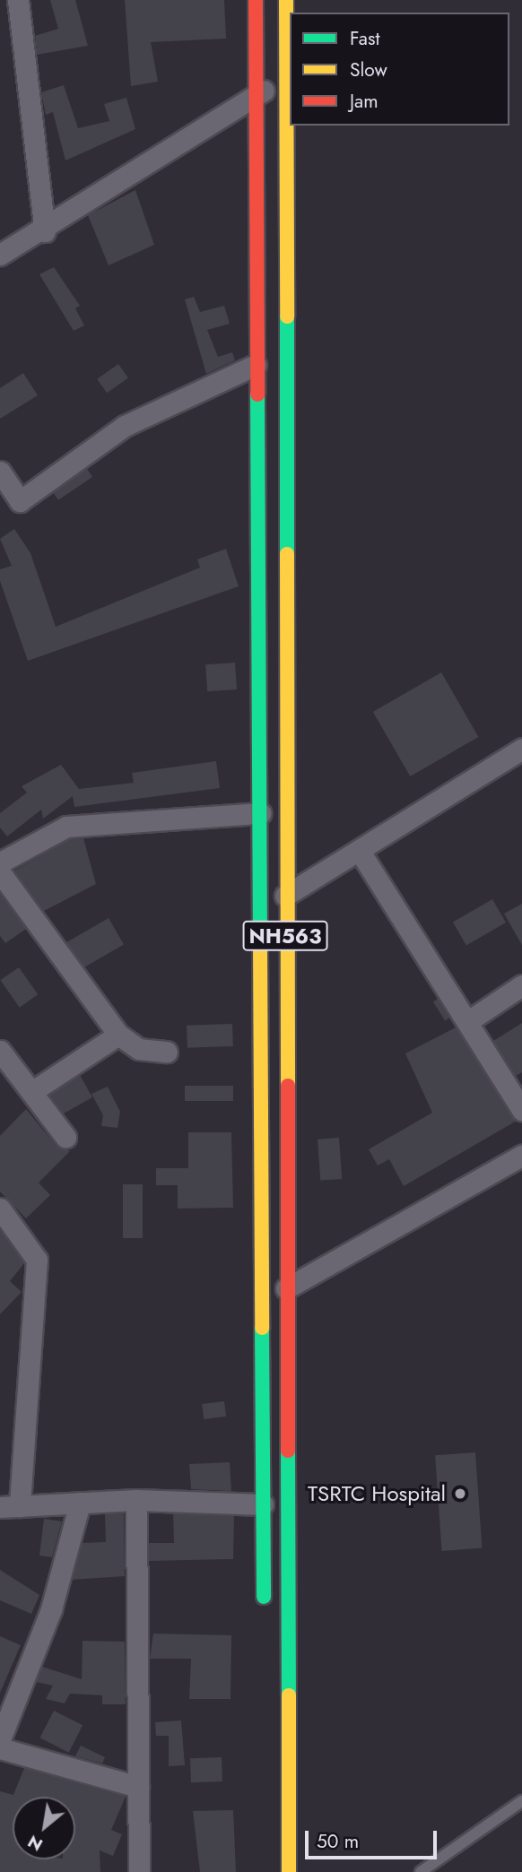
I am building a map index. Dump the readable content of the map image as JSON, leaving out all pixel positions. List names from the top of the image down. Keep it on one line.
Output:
{"streets":{"highway":["NH563"]},"places":["TSRTC Hospital"],"legend":["Fast","Slow","Jam"],"scale_bar":"50 m","north":"bottom left"}
